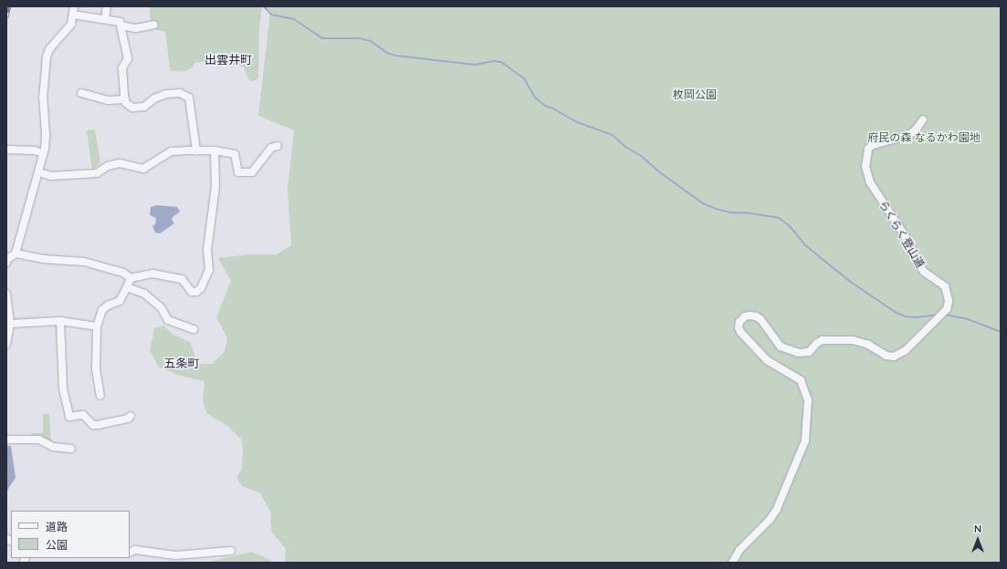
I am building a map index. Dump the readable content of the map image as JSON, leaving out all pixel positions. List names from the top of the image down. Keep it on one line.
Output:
{"streets":{"street":["らくらく登山道"]},"districts":["出雲井町","五条町"],"parks":["枚岡公園","府民の森 なるかわ園地"],"legend":["道路","公園"],"north":"top"}
